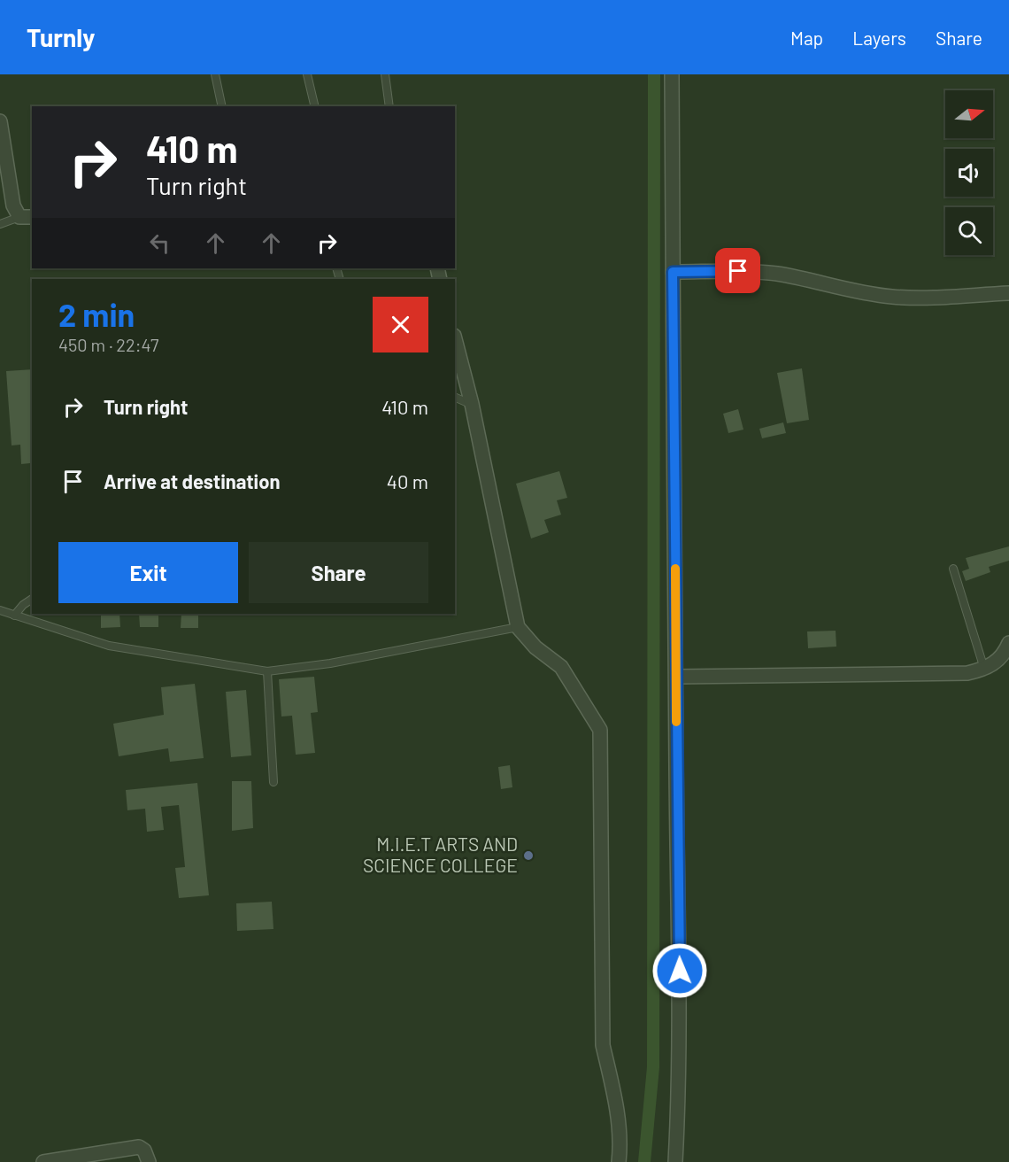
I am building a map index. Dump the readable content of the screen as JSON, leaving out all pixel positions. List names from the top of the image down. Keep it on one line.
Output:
{"places":["M.I.E.T ARTS AND SCIENCE COLLEGE"],"north":"right","page":{"header":"Turnly","nav":["Map","Layers","Share"],"turn":["410 m","Turn right"],"heading":["2 min","450 m · 22:47"],"list":[{"name":"Turn right","value":"410 m"},{"name":"Arrive at destination","value":"40 m"}],"buttons":["Exit","Share"]}}
